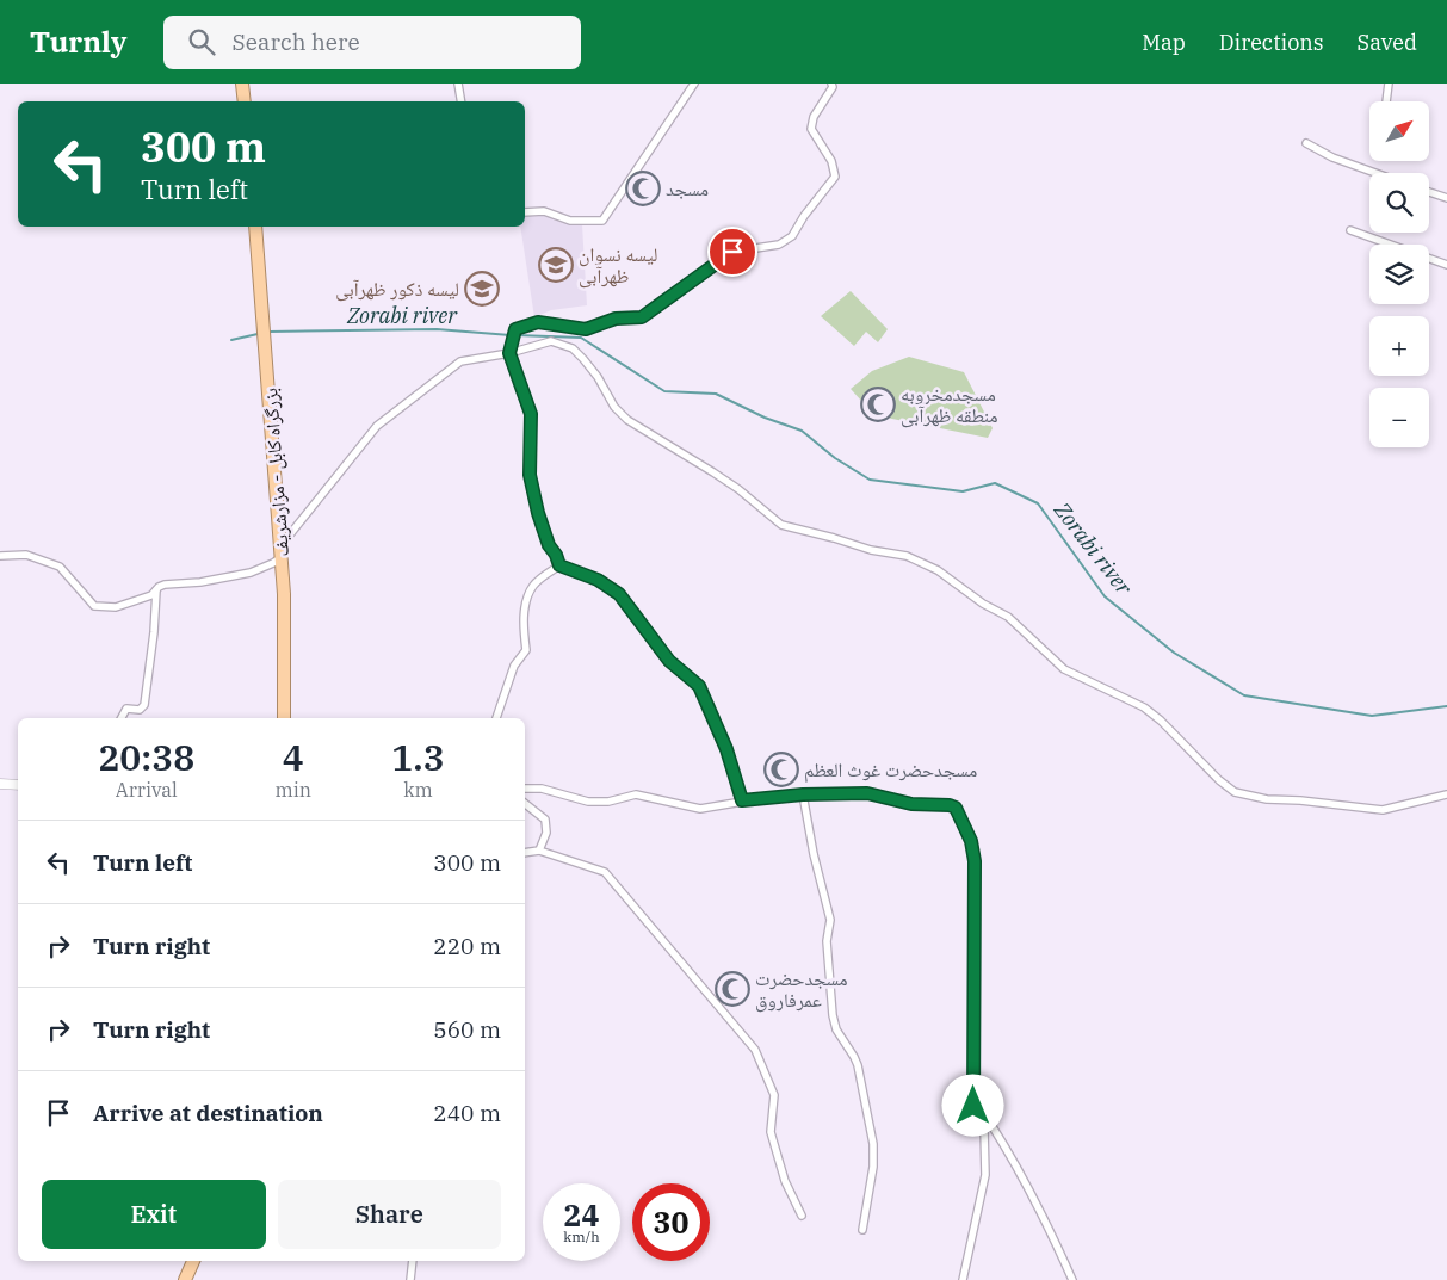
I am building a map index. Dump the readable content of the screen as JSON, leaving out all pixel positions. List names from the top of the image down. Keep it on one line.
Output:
{"streets":{"highway":["بزرگراه کابل - مزارشریف"]},"water":["Zorabi river"],"places":{"mosque":["مسجد","مسجدمخروبه منطقه ظهرآبی","مسجدحضرت غوث العظم","مسجدحضرت عمرفاروق"],"school or university":["لیسه نسوان ظهرآبی","لیسه ذکور ظهرآبی"]},"north":"top right","page":{"header":"Turnly","search":"Search here","nav":["Map","Directions","Saved"],"map_buttons":["+","−"],"turn":["300 m","Turn left"],"eta":["20:38","Arrival","4","min","1.3","km"],"list":[{"name":"Turn left","value":"300 m"},{"name":"Turn right","value":"220 m"},{"name":"Turn right","value":"560 m"},{"name":"Arrive at destination","value":"240 m"}],"buttons":["Exit","Share"],"speed":"24 km/h","limit":"30"}}
